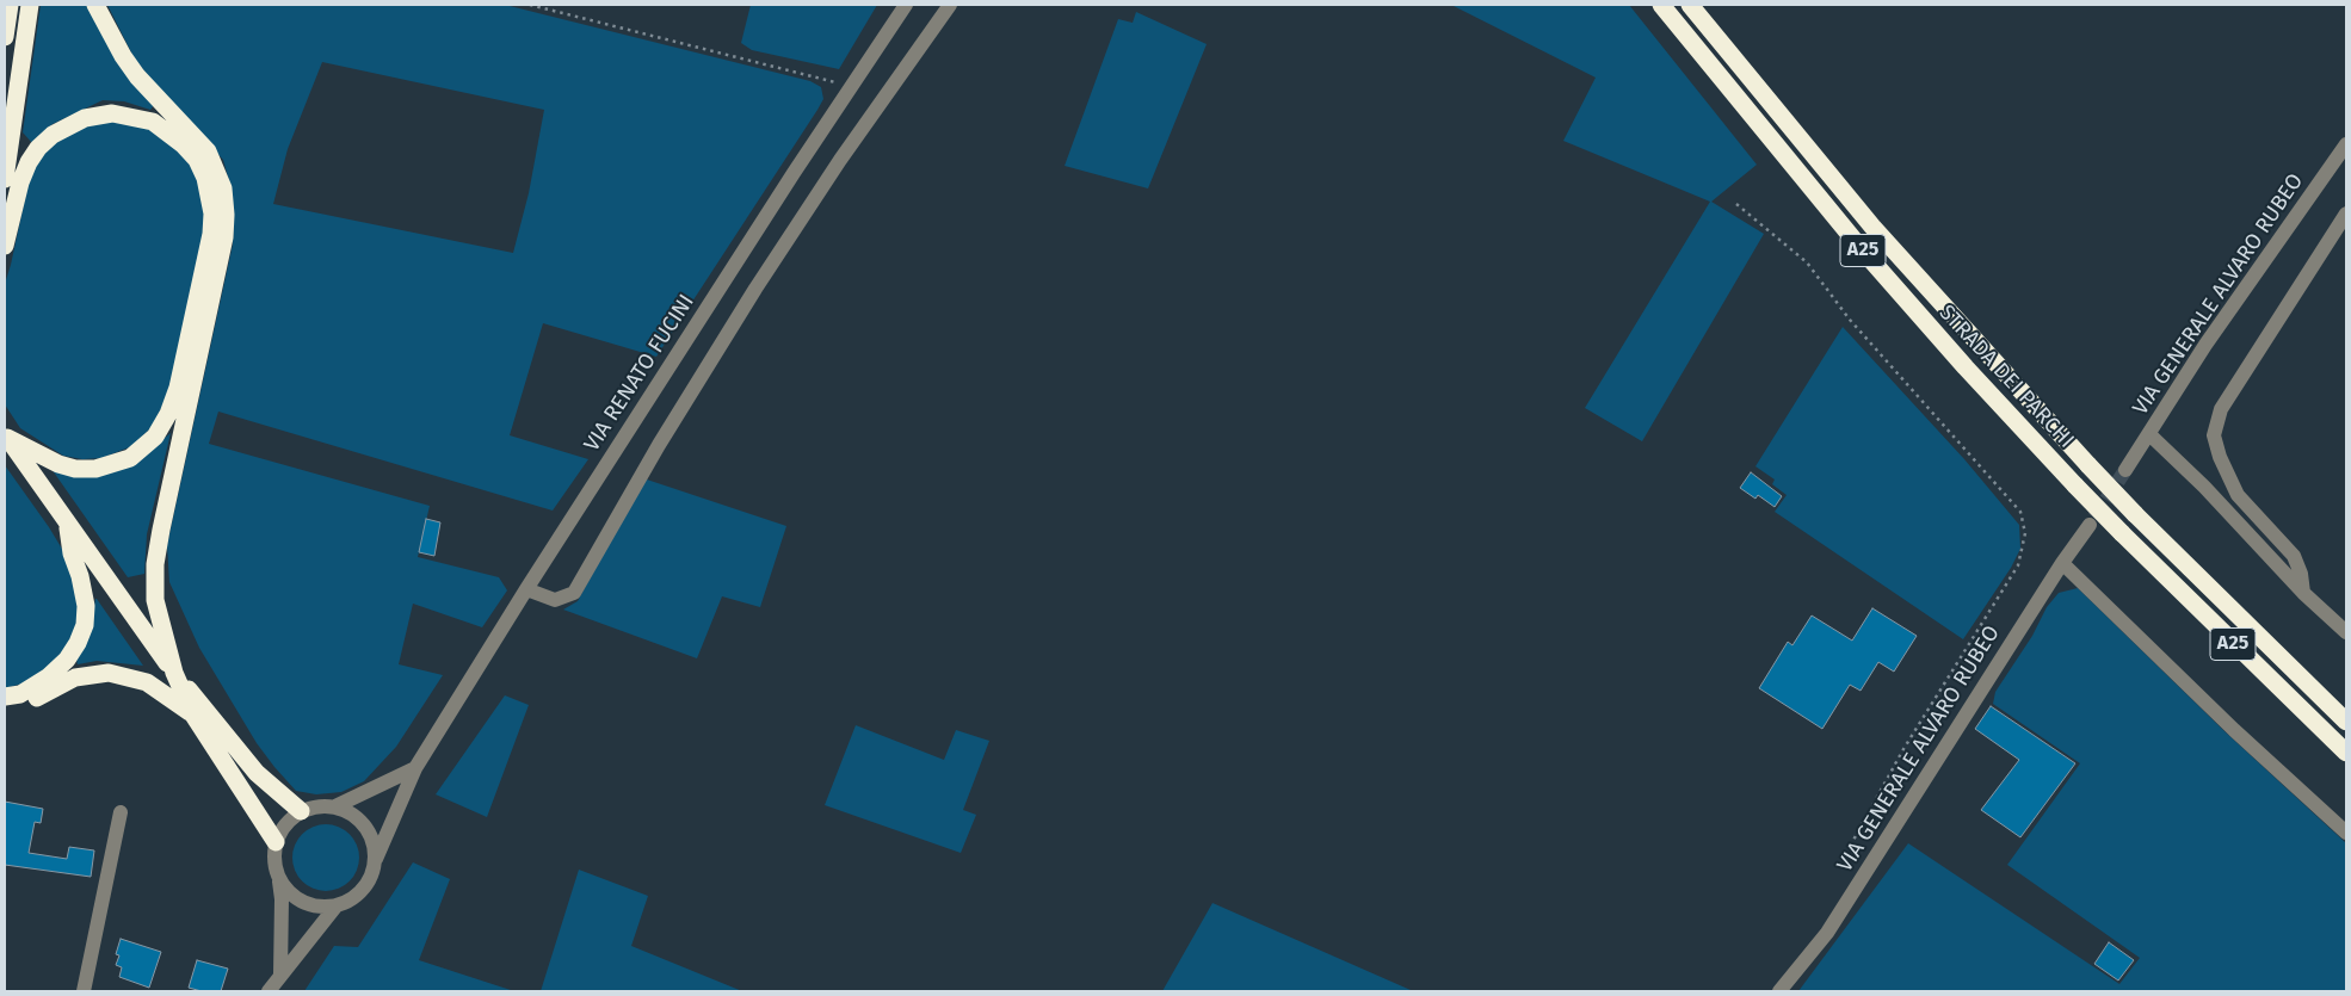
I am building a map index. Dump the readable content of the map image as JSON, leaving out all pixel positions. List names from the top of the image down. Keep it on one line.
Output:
{"streets":{"highway":["A25","STRADA DEI PARCHI"],"street":["VIA GENERALE ALVARO RUBEO","VIA RENATO FUCINI"]}}
